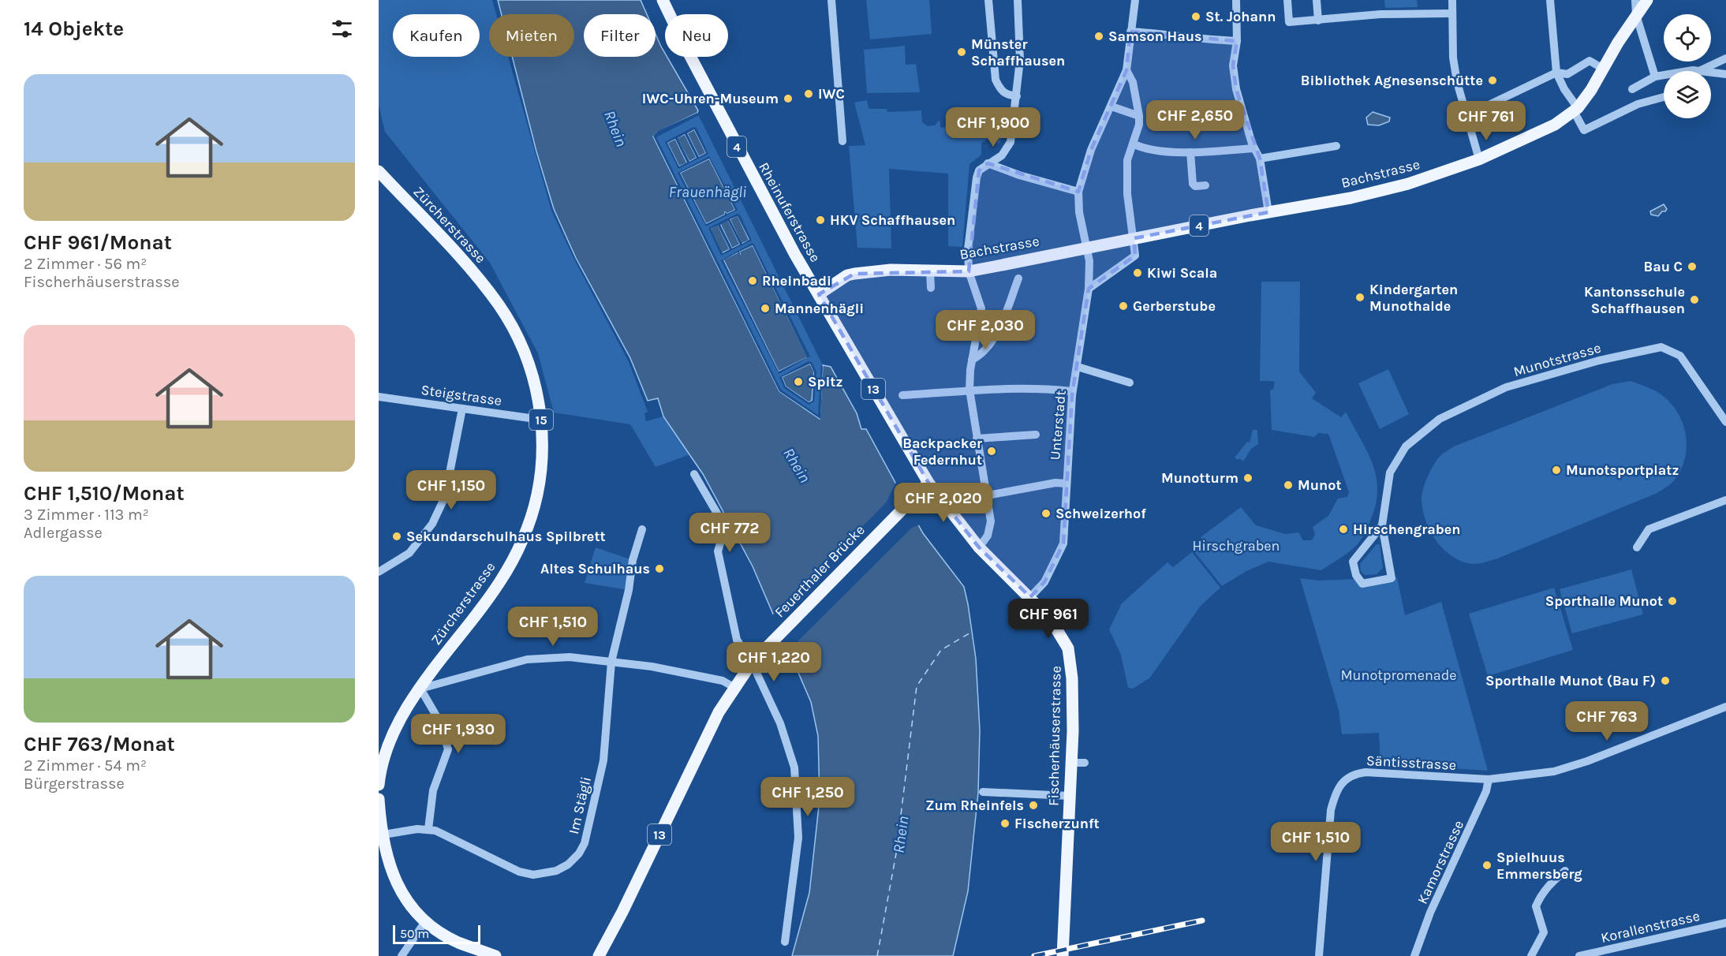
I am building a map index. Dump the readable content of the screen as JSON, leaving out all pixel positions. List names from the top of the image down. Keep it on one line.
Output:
{"streets":{"main road":["4","Bachstrasse","Rheinuferstrasse","Zürcherstrasse","13","15","Feuerthaler Brücke","Fischerhäuserstrasse"],"street":["Munotstrasse","Steigstrasse","Unterstadt","Säntisstrasse","Im Stägli","Kamorstrasse","Korallenstrasse"]},"crossings":[["Bachstrasse","Rheinuferstrasse"],["Bachstrasse","Unterstadt"],["Rheinuferstrasse","Feuerthaler Brücke"],["Rheinuferstrasse","Fischerhäuserstrasse"],["Zürcherstrasse","Steigstrasse"],["13","Feuerthaler Brücke"],["Unterstadt","Fischerhäuserstrasse"],["Feuerthaler Brücke","Fischerhäuserstrasse"],["Säntisstrasse","Kamorstrasse"]],"water":["Rhein","Frauenhägli"],"parks":["Hirschgraben","Munotpromenade"],"places":["St. Johann","Samson Haus","Münster Schaffhausen","Bibliothek Agnesenschütte","IWC","IWC-Uhren-Museum","HKV Schaffhausen","Bau C","Kiwi Scala","Rheinbadi","Kindergarten Munothalde","Kantonsschule Schaffhausen","Gerberstube","Mannenhägli","Spitz","Backpacker Federnhut","Munotsportplatz","Munotturm","Munot","Schweizerhof","Hirschengraben","Sekundarschulhaus Spilbrett","Altes Schulhaus","Sporthalle Munot","Sporthalle Munot (Bau F)","Zum Rheinfels","Fischerzunft","Spielhuus Emmersberg"],"scale_bar":"50 m","page":{"heading":"14 Objekte","chip":["Kaufen","Mieten","Filter","Neu"],"list":[{"name":"CHF 961/Monat","note":"2 Zimmer · 56 m² · Fischerhäuserstrasse"},{"name":"CHF 1,510/Monat","note":"3 Zimmer · 113 m² · Adlergasse"},{"name":"CHF 763/Monat","note":"2 Zimmer · 54 m² · Bürgerstrasse"}],"price":["CHF 2,650","CHF 761","CHF 1,900","CHF 2,030","CHF 1,150","CHF 2,020","CHF 772","CHF 961","CHF 1,510","CHF 1,220","CHF 763","CHF 1,930","CHF 1,250","CHF 1,510"],"scale":"50 m"}}
